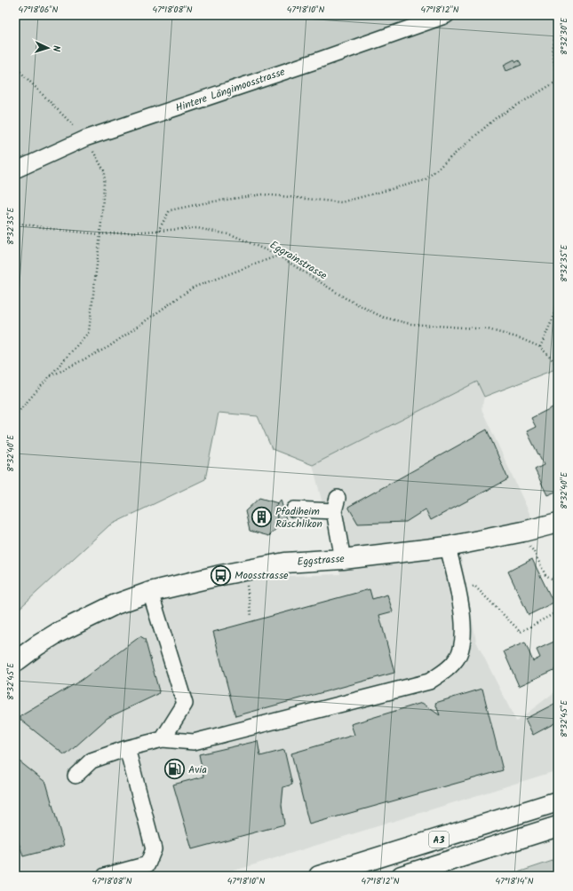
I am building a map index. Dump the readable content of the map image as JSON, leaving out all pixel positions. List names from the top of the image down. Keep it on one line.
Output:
{"streets":{"main road":["Eggstrasse","A3"],"street":["Hintere Längimoosstrasse"],"path":["Eggrainstrasse"]},"places":{"building":["Pfadiheim Rüschlikon"],"bus stop":["Moosstrasse"],"fuel station":["Avia"]},"north":"right","coordinates":["47°18'06\"N","47°18'08\"N","47°18'10\"N","47°18'12\"N","8°32'30\"E","8°32'35\"E","8°32'40\"E","8°32'45\"E","47°18'14\"N"]}
